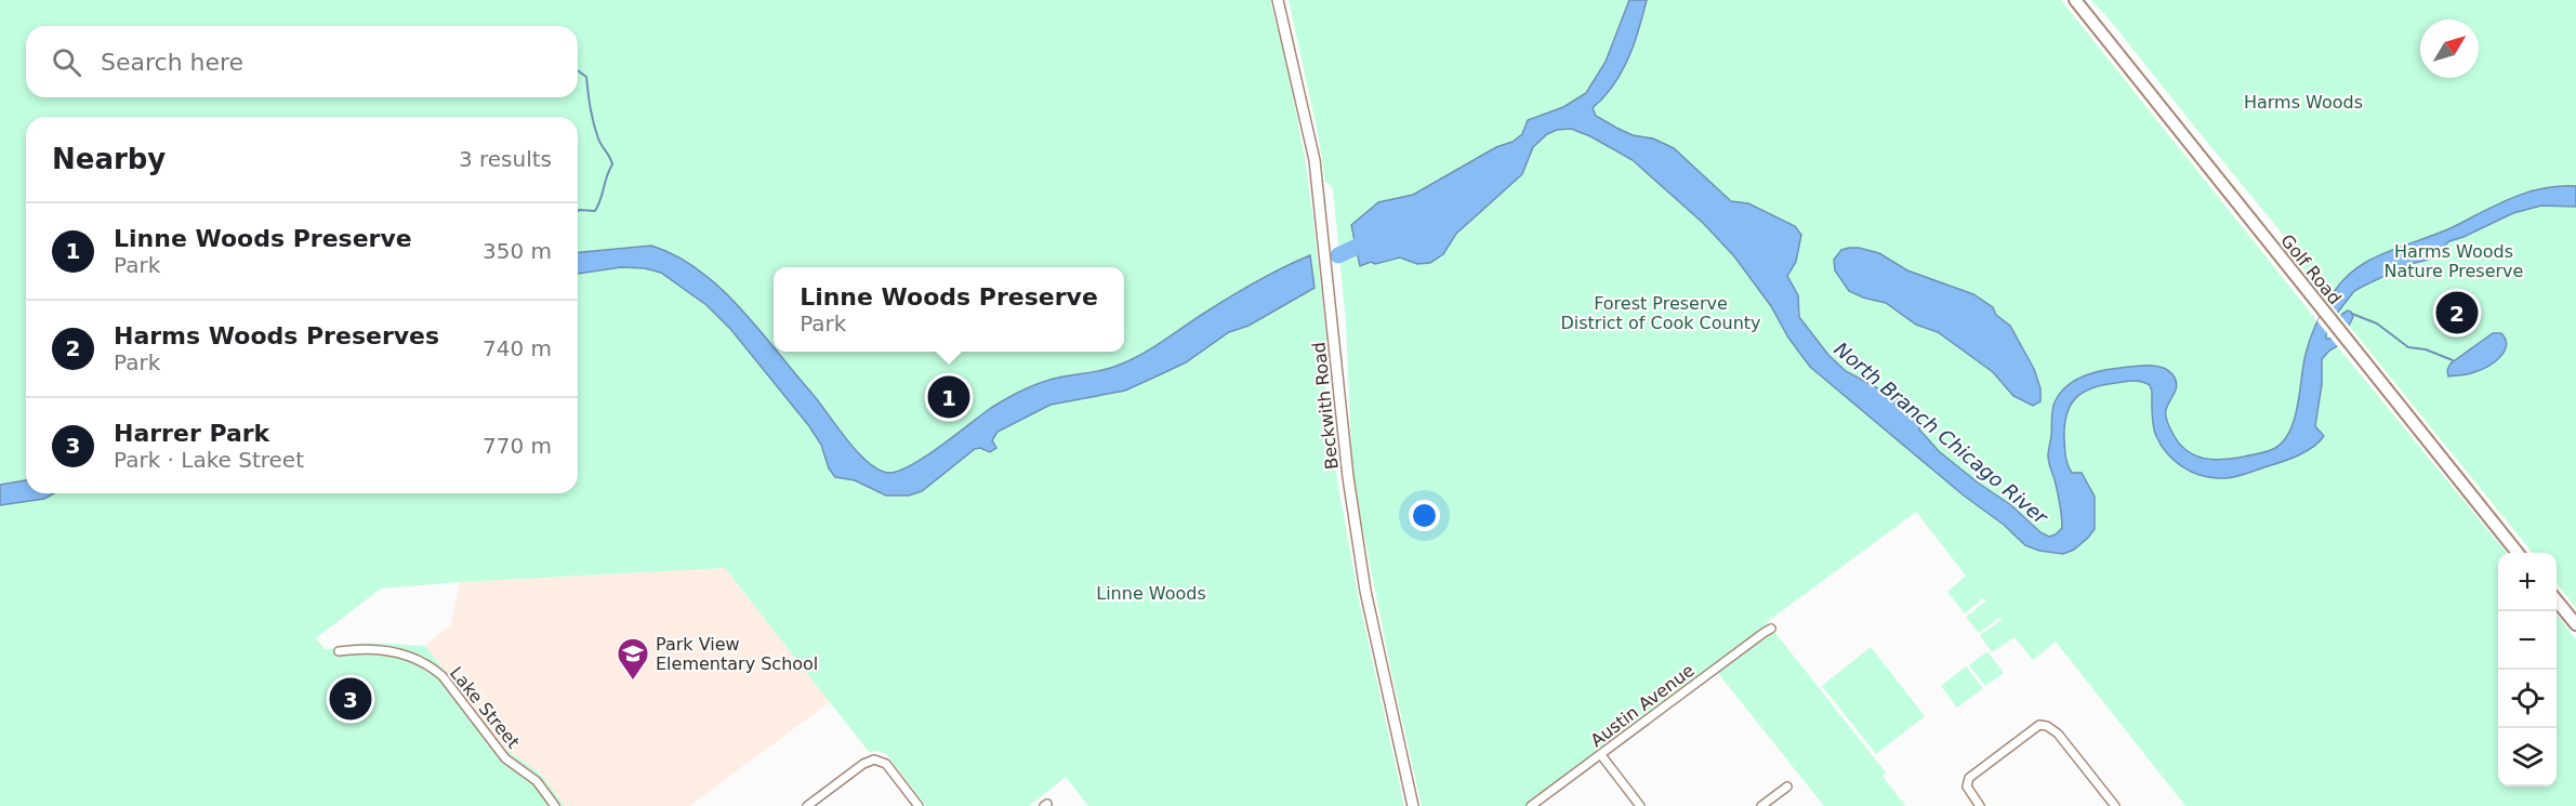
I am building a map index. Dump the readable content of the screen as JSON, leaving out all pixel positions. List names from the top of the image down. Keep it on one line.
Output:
{"streets":{"main road":["Golf Road"],"street":["Beckwith Road","Austin Avenue","Lake Street"]},"water":["North Branch Chicago River"],"parks":["Harms Woods","Harms Woods Nature Preserve","Forest Preserve District of Cook County","Linne Woods"],"places":{"school or university":["Park View Elementary School"]},"north":"top right","page":{"search":"Search here","heading":["Nearby","3 results"],"list":[{"mark":"1","name":"Linne Woods Preserve","note":"Park","value":"350 m"},{"mark":"2","name":"Harms Woods Preserves","note":"Park","value":"740 m"},{"mark":"3","name":"Harrer Park","note":"Park · Lake Street","value":"770 m"}],"popup":["Linne Woods Preserve","Park"],"pins":["2","1","3"],"map_buttons":["+","−"]}}
